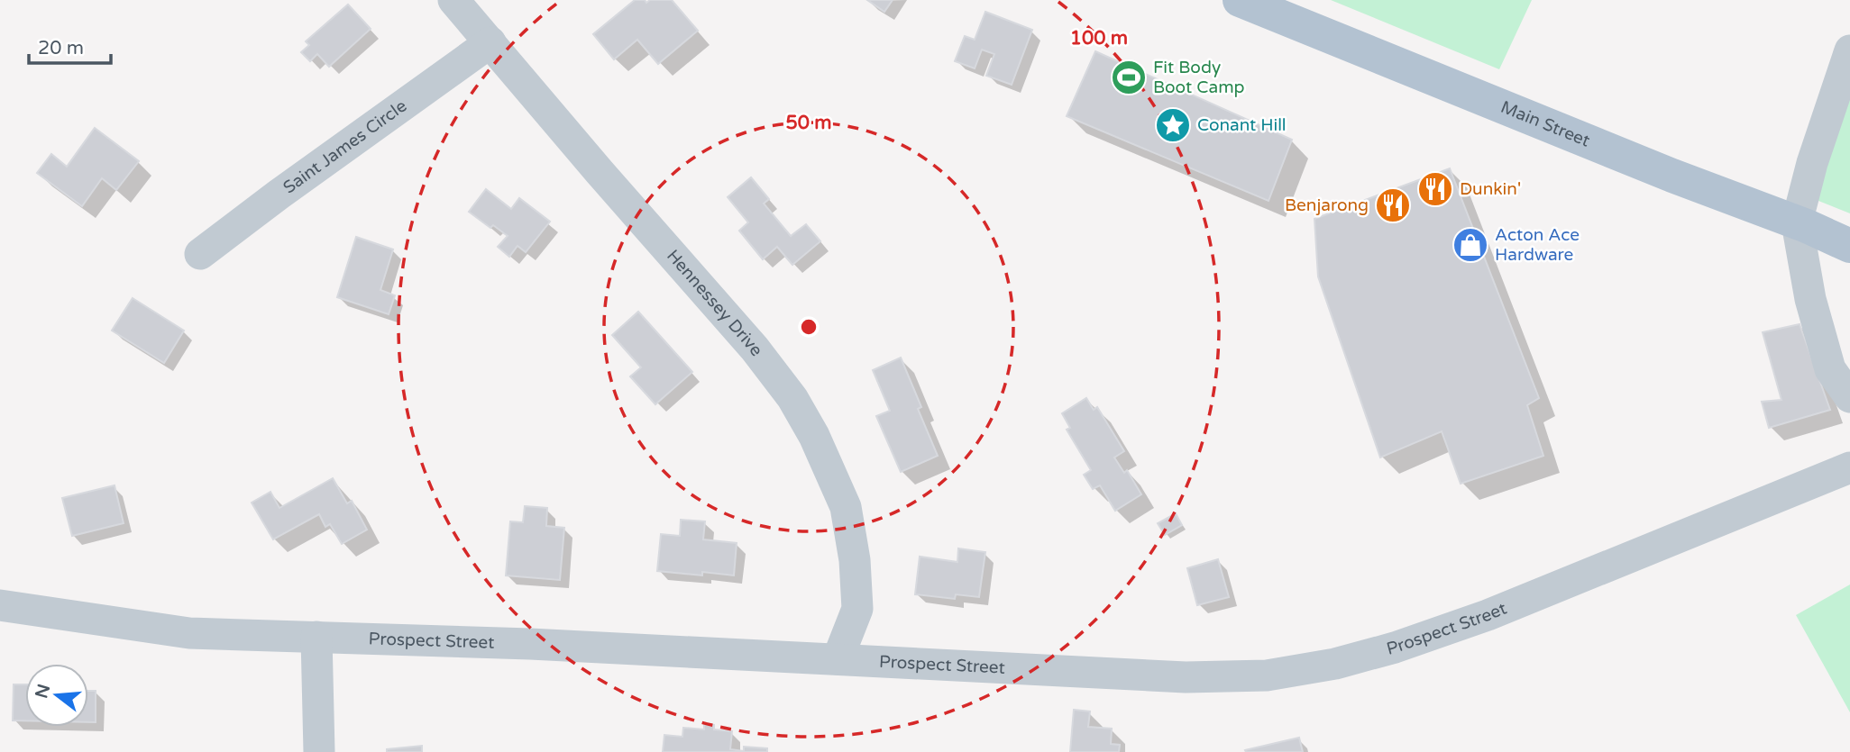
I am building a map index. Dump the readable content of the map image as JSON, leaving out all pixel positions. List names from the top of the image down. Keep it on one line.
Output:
{"streets":{"main road":["Main Street"],"street":["Saint James Circle","Hennessey Drive","Prospect Street"]},"crossings":[["Saint James Circle","Hennessey Drive"],["Hennessey Drive","Prospect Street"]],"places":{"sports":["Fit Body Boot Camp"],"place":["Conant Hill"],"restaurant":["Dunkin'","Benjarong"],"shop":["Acton Ace Hardware"]},"scale_bar":"20 m","north":"left","rings":["100 m","50 m"]}
